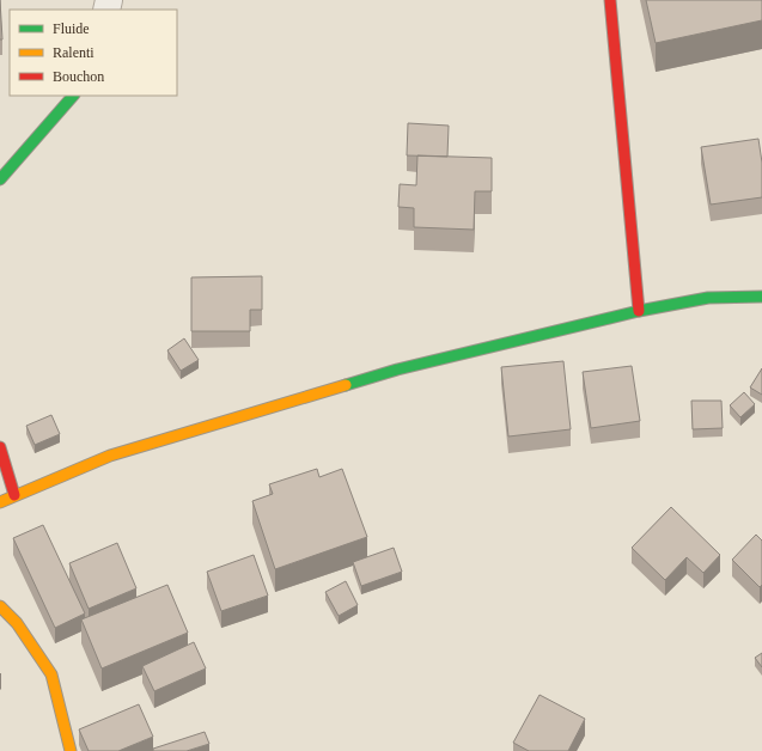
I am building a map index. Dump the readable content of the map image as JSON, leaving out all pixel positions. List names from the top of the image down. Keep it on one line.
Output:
{"legend":["Fluide","Ralenti","Bouchon"]}
